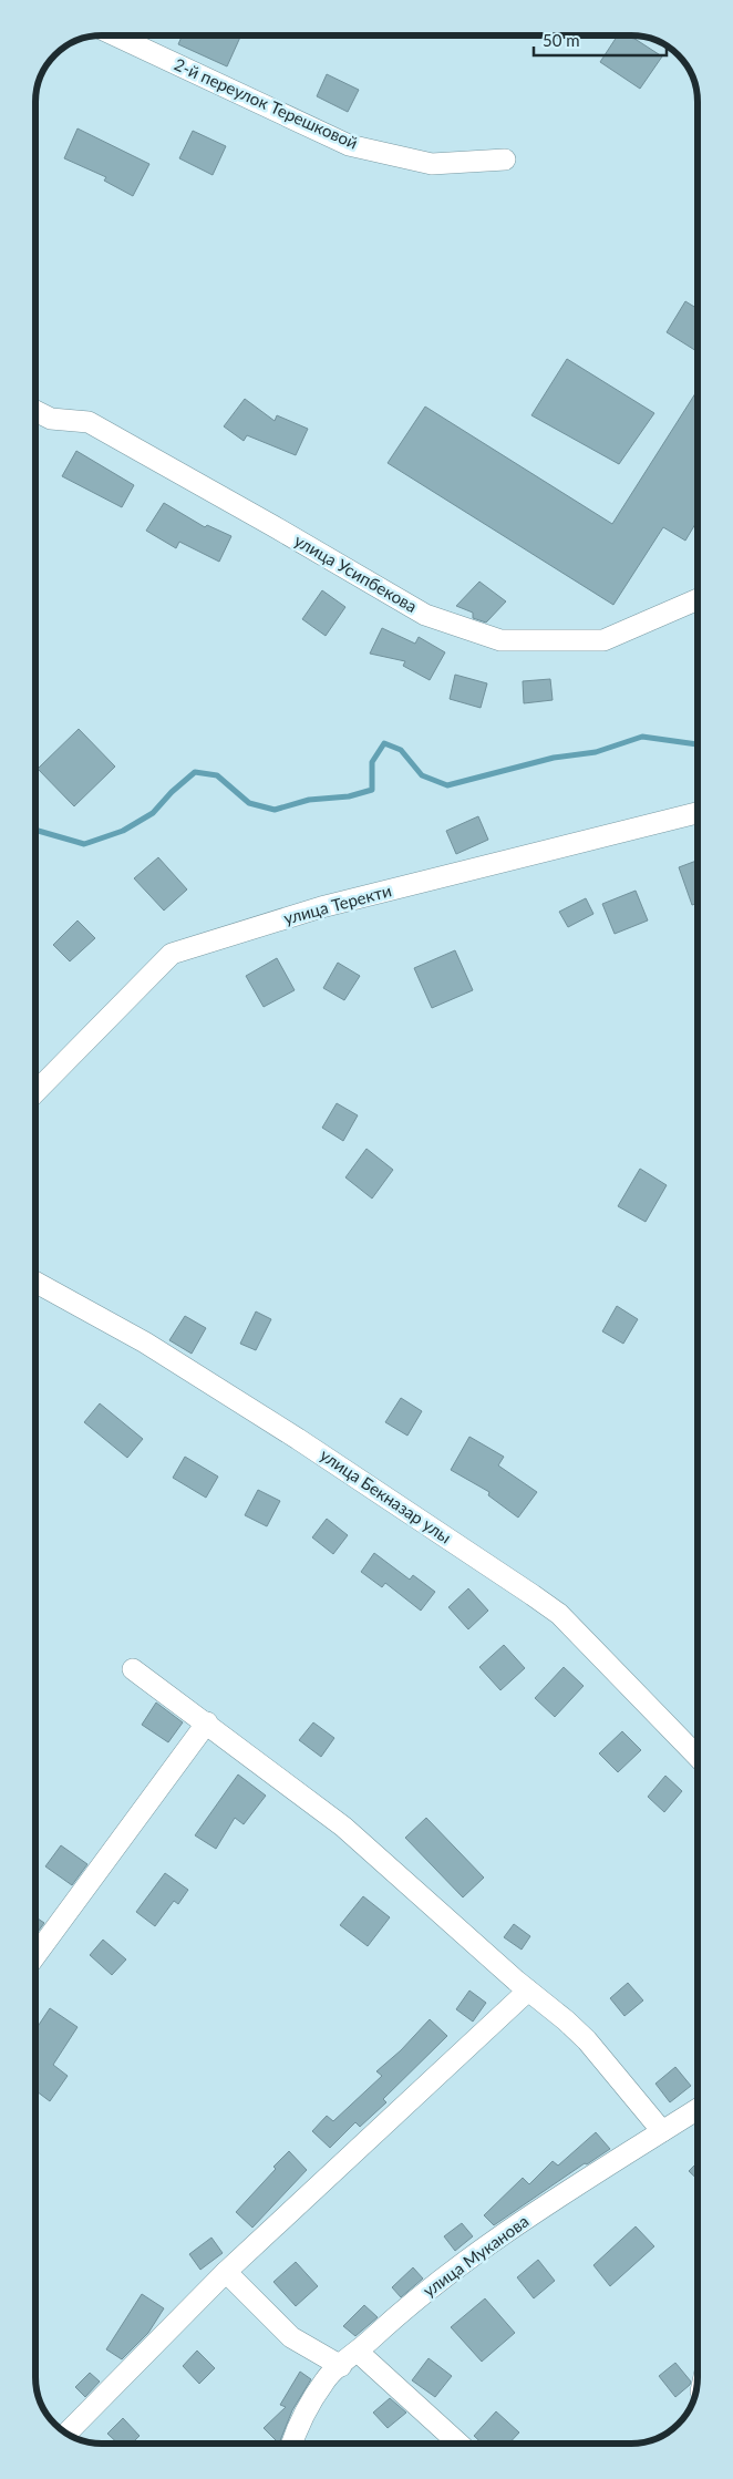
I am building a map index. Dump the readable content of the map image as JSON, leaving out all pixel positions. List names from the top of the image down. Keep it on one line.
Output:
{"streets":{"street":["2-й переулок Терешковой","улица Усипбекова","улица Теректи","улица Бекназар улы","улица Муканова"]},"scale_bar":"50 m"}
